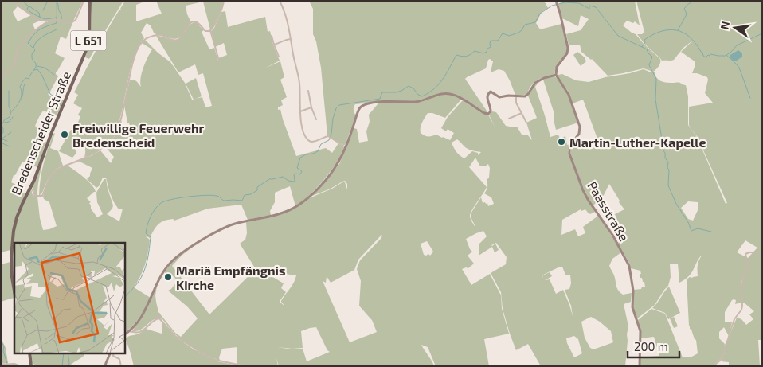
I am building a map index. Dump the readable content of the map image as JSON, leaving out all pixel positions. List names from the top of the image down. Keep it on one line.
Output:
{"streets":{"main road":["L 651","Bredenscheider Straße"],"street":["Paasstraße"]},"places":["Freiwillige Feuerwehr Bredenscheid","Martin-Luther-Kapelle","Mariä Empfängnis Kirche"],"scale_bar":"200 m","north":"left"}
